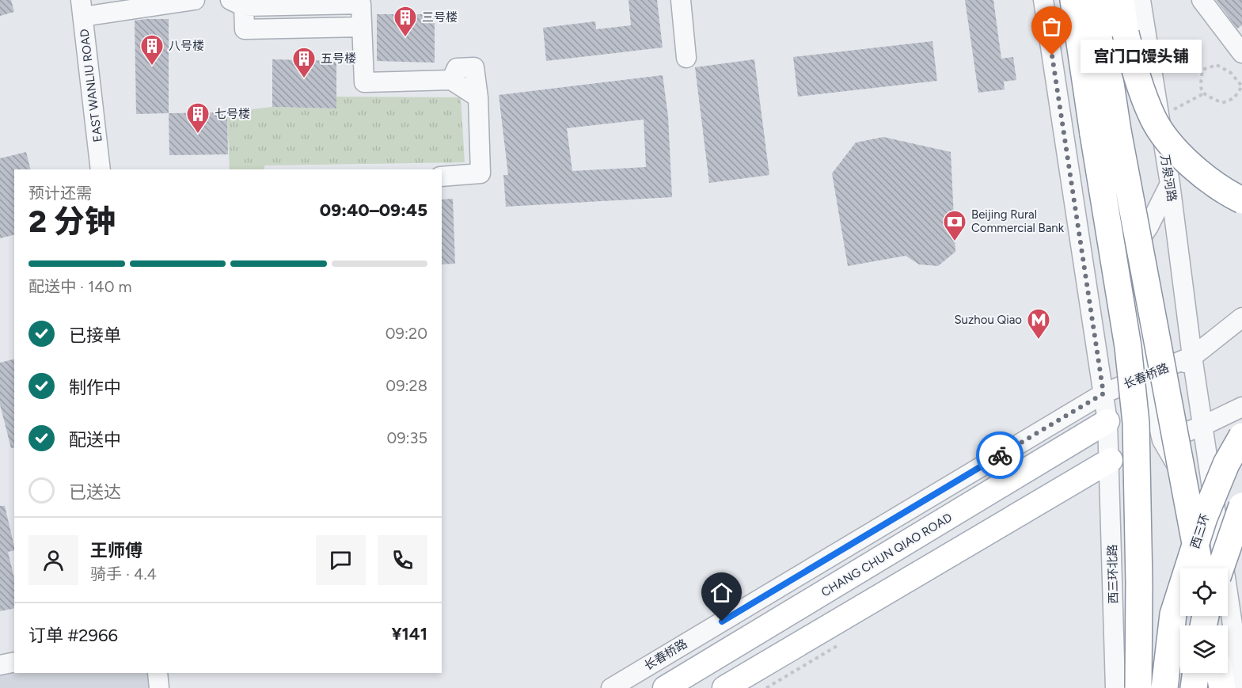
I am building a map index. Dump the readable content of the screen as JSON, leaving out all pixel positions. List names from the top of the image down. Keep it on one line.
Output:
{"streets":{"highway":["西三环"],"main road":["CHANG CHUN QIAO ROAD"],"street":["EAST WANLIU ROAD","万泉河路","长春桥路","西三环北路"]},"crossings":[["CHANG CHUN QIAO ROAD","西三环北路"]],"places":{"building":["三号楼","八号楼","五号楼","七号楼"],"other":["宫门口馒头铺"],"bank":["Beijing Rural Commercial Bank"],"metro station":["Suzhou Qiao"]},"page":{"bubble":"宫门口馒头铺","heading":["2 分钟","预计还需","09:40–09:45"],"panel":["王师傅","骑手 · 4.4","订单 #2966","¥141"],"bar":"配送中 · 140 m","list":[["已接单","09:20"],["制作中","09:28"],["配送中","09:35"],"已送达"]}}
